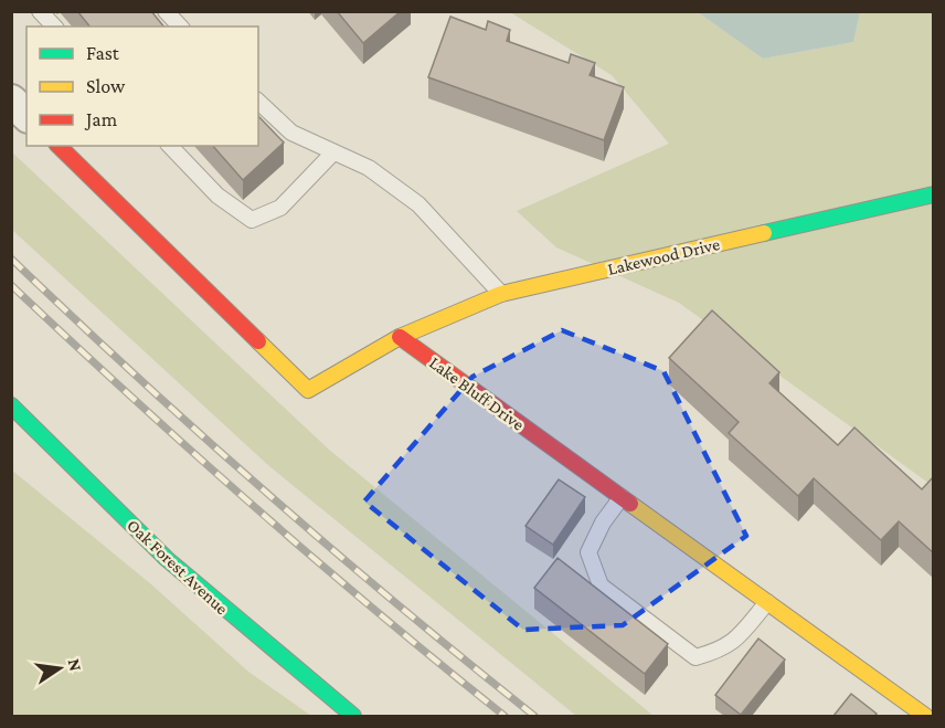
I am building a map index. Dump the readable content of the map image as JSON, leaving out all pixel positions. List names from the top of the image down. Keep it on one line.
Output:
{"streets":{"street":["Lakewood Drive","Lake Bluff Drive","Oak Forest Avenue"]},"crossings":[["Lakewood Drive","Lake Bluff Drive"]],"legend":["Fast","Slow","Jam"],"north":"right"}
